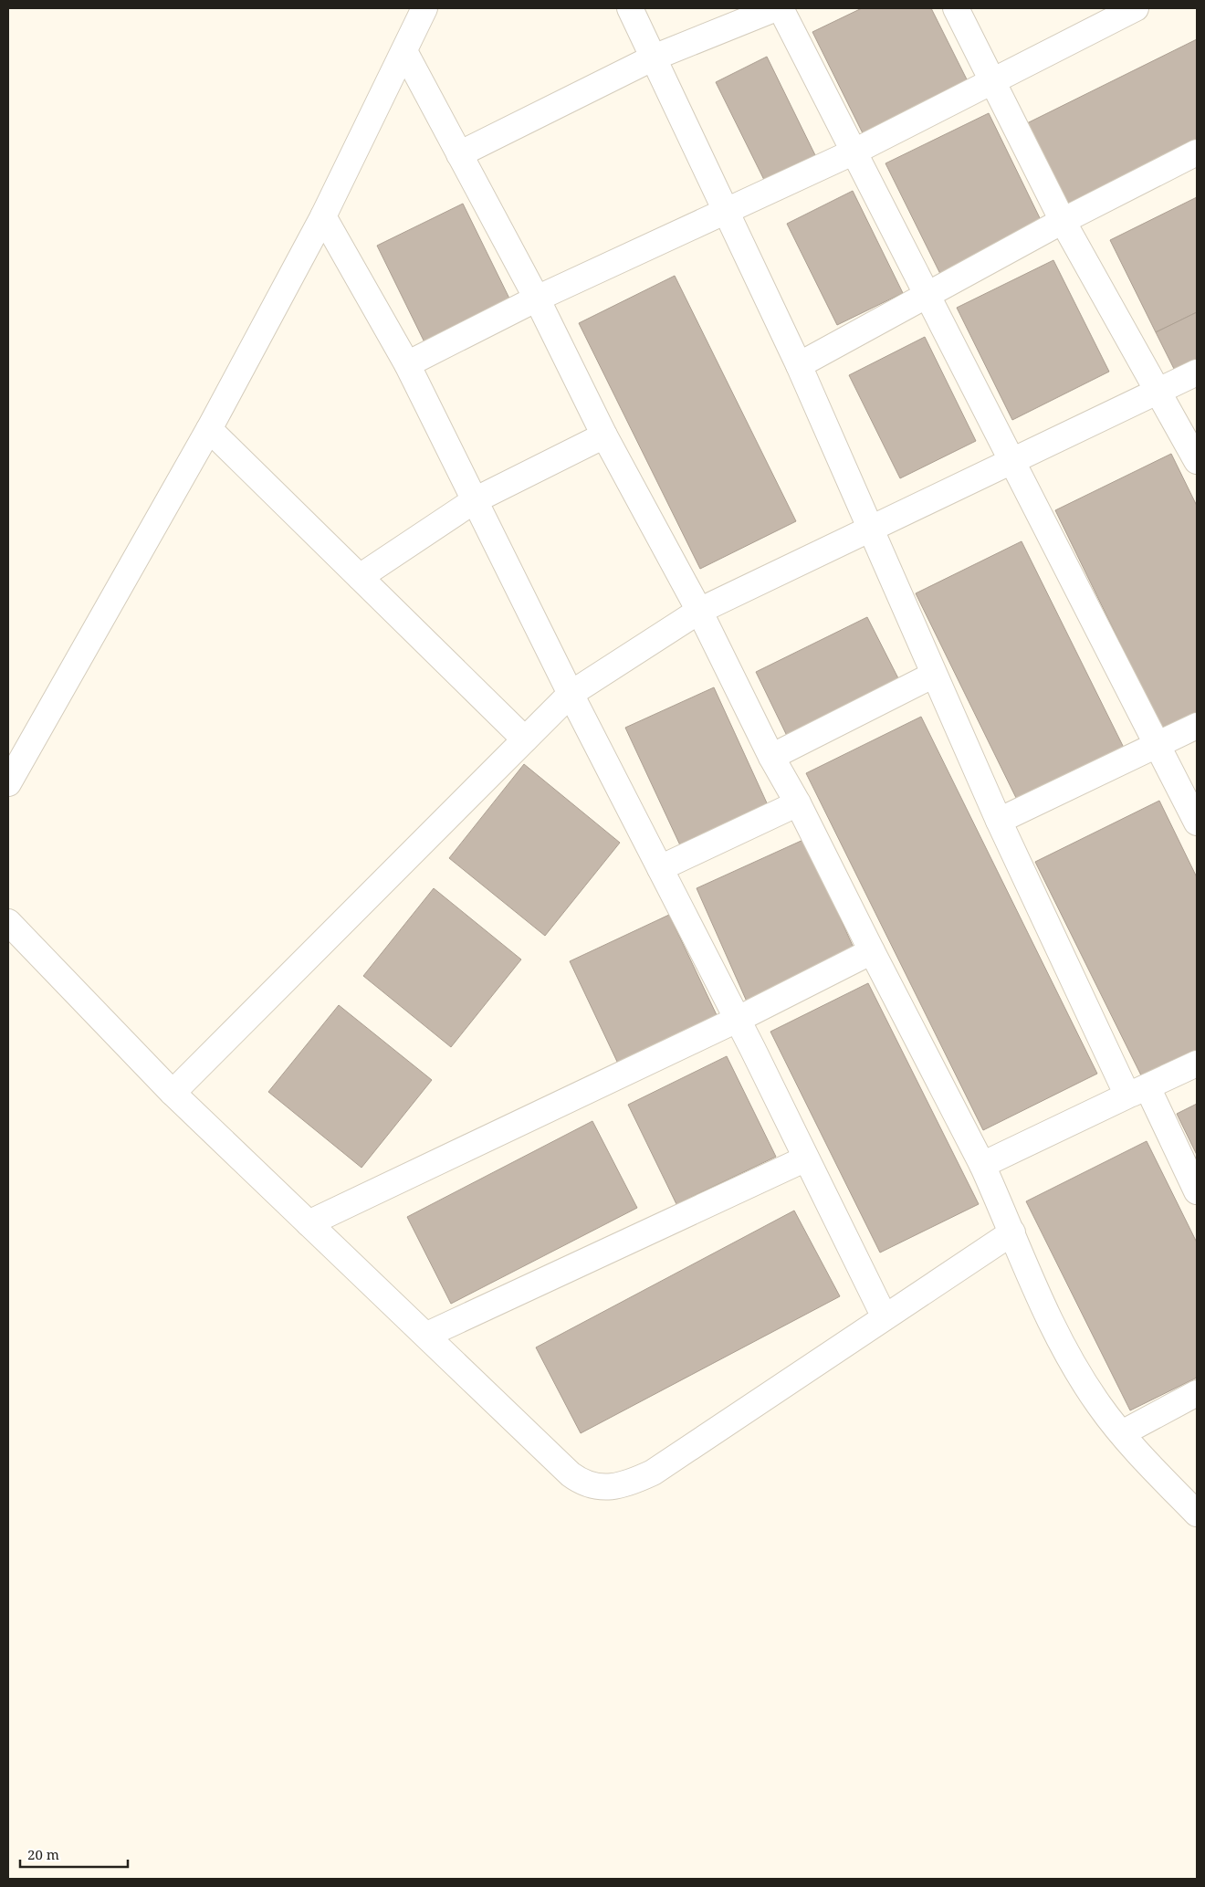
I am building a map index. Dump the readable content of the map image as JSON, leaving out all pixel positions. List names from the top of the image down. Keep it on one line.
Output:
{"scale_bar":"20 m"}
